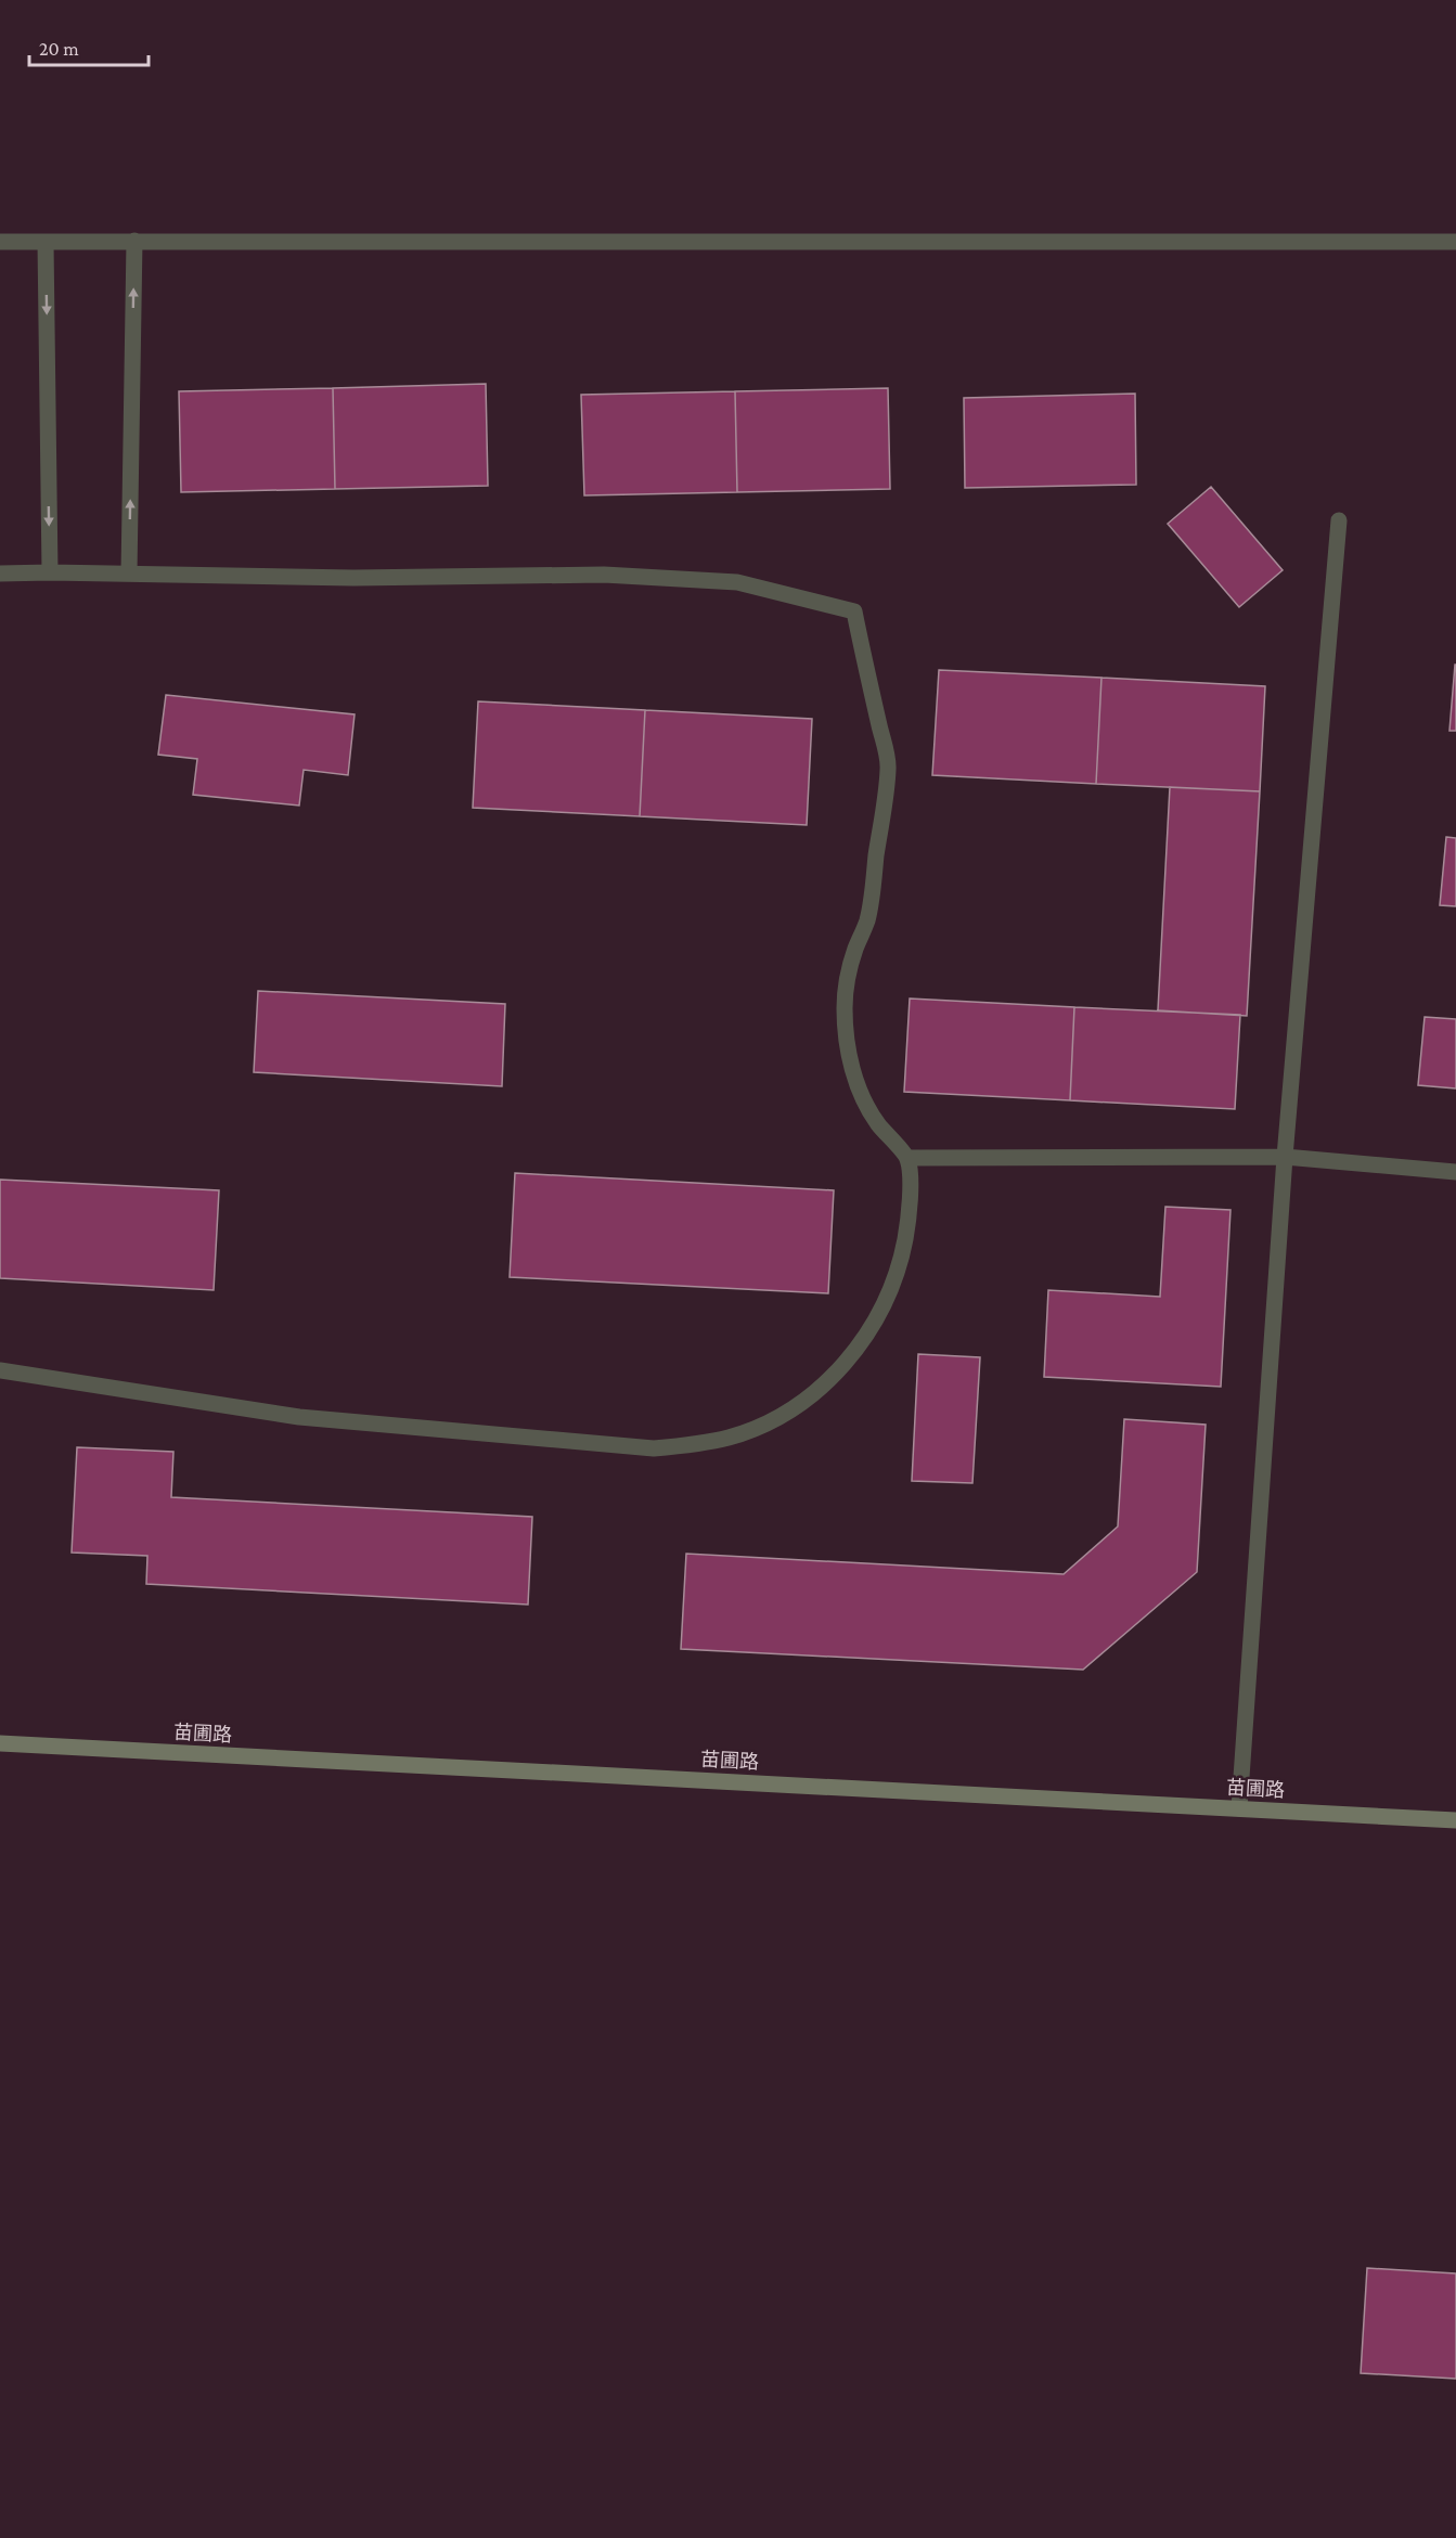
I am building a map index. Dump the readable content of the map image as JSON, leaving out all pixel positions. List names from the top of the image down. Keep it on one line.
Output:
{"streets":{"street":["苗圃路"]},"scale_bar":"20 m"}
